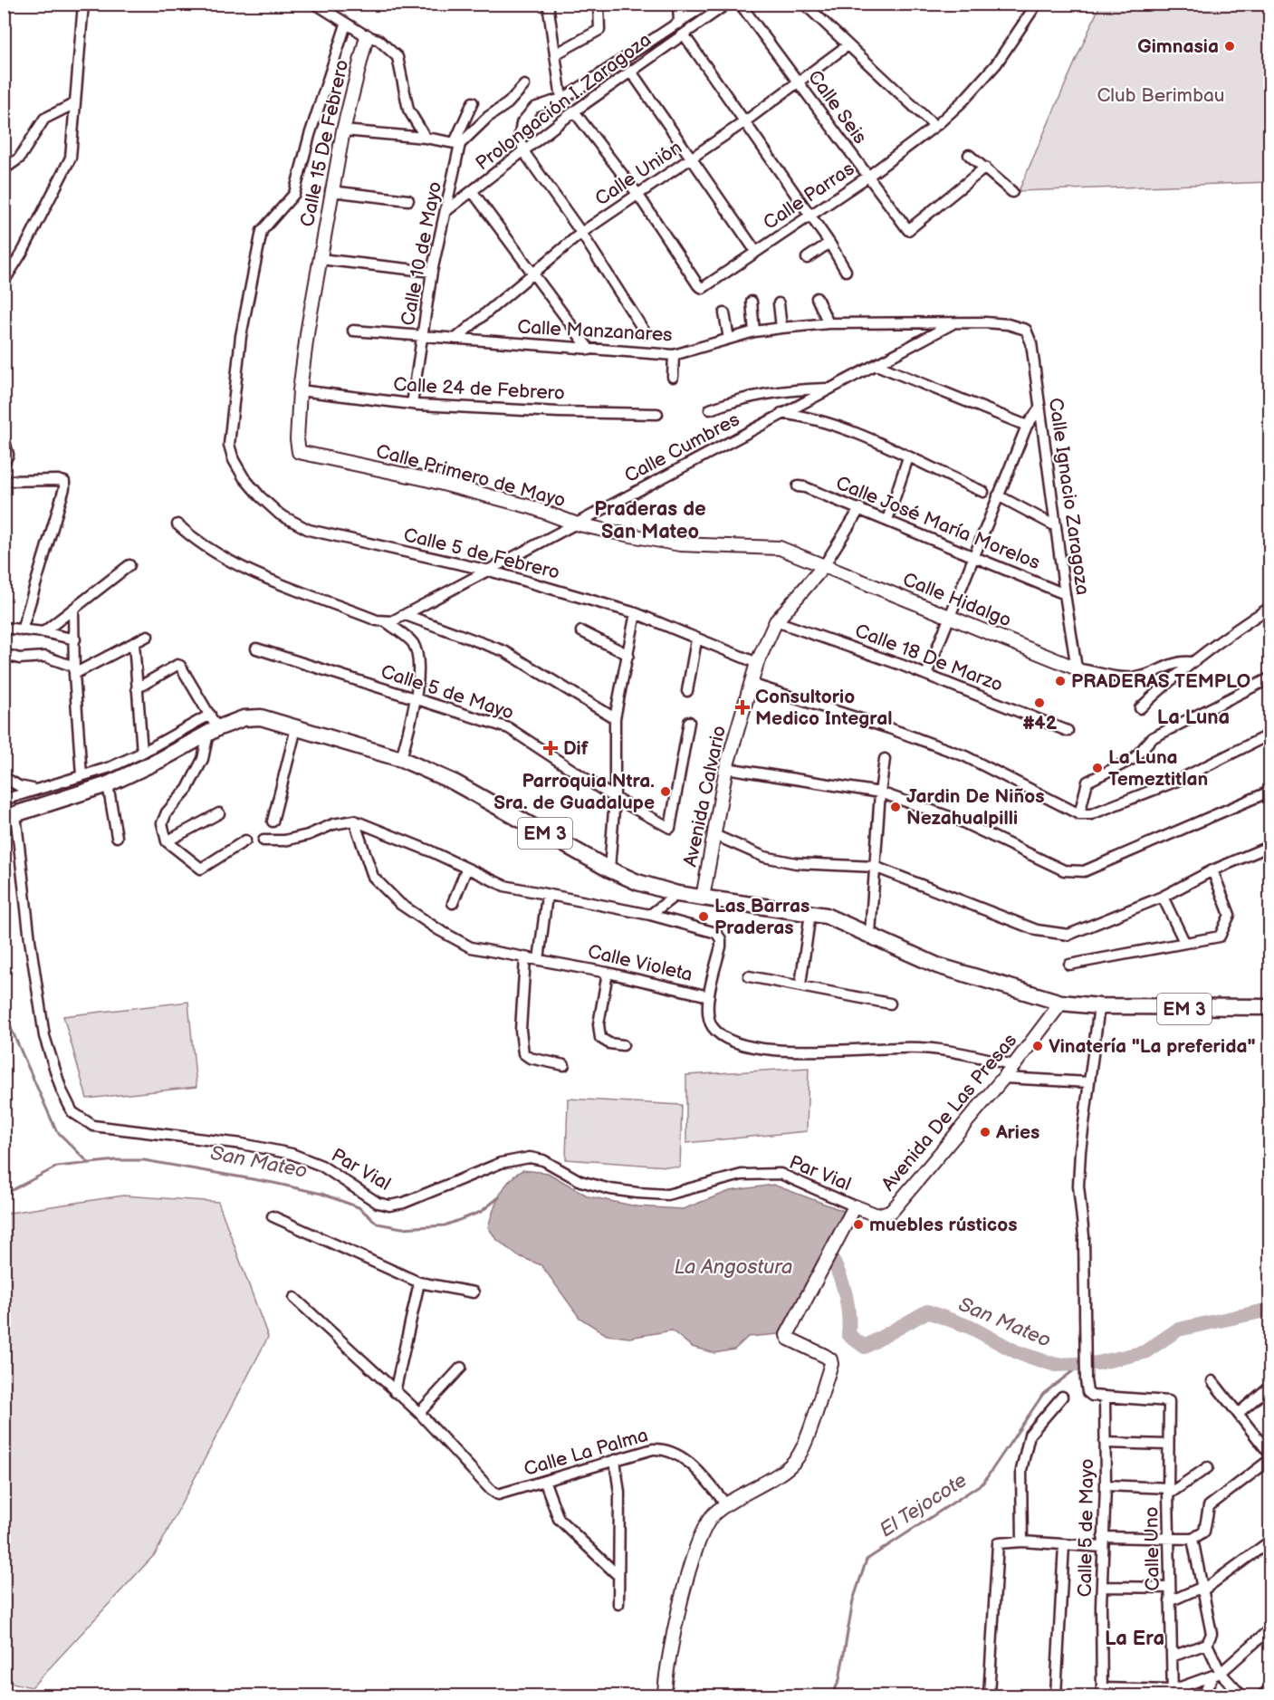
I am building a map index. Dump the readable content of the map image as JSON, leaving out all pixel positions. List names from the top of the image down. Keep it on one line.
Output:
{"streets":{"main road":["EM 3"],"street":["Prolongación I. Zaragoza","Calle Seis","Calle 15 De Febrero","Calle Unión","Calle Parras","Calle 10 de Mayo","Calle Manzanares","Calle 24 de Febrero","Calle Cumbres","Calle Primero de Mayo","Calle Ignacio Zaragoza","Calle José María Morelos","Calle 5 de Febrero","Calle Hidalgo","Calle 18 De Marzo","Calle 5 de Mayo","Avenida Calvario","Calle Violeta","Avenida De Las Presas","Par Vial","Calle La Palma","Calle Uno"]},"crossings":[["Prolongación I. Zaragoza","Calle 10 de Mayo"],["Calle Seis","Calle Unión"],["Calle Seis","Calle Parras"],["Calle 15 De Febrero","Calle 24 de Febrero"],["Calle 15 De Febrero","Calle Primero de Mayo"],["Calle Unión","Calle Parras"],["Calle Unión","Calle Manzanares"],["Calle 10 de Mayo","Calle Manzanares"],["Calle 10 de Mayo","Calle 24 de Febrero"],["Calle Manzanares","Calle Cumbres"],["Calle Manzanares","Calle Ignacio Zaragoza"],["Calle Cumbres","Calle Primero de Mayo"],["Calle Cumbres","Calle 5 de Febrero"],["Calle Primero de Mayo","Calle Hidalgo"],["Calle Primero de Mayo","Avenida Calvario"],["Calle Ignacio Zaragoza","Calle José María Morelos"],["Calle Ignacio Zaragoza","Calle Hidalgo"],["Calle José María Morelos","Avenida Calvario"],["Calle 5 de Febrero","Avenida Calvario"],["Calle Hidalgo","Avenida Calvario"],["Calle 18 De Marzo","Avenida Calvario"],["Calle 5 de Mayo","Calle Uno"],["Avenida Calvario","EM 3"],["EM 3","Avenida De Las Presas"],["EM 3","Par Vial"],["Calle Violeta","Avenida De Las Presas"],["Avenida De Las Presas","Par Vial"]],"districts":["Praderas de San Mateo","La Luna","La Era"],"water":["San Mateo","La Angostura","El Tejocote"],"parks":["Club Berimbau"],"places":{"other":["Gimnasia","PRADERAS TEMPLO","#42","La Luna Temeztitlan","Parroquia Ntra. Sra. de Guadalupe","Jardin De Niños Nezahualpilli","Las Barras Praderas","Vinatería \"La preferida\"","Aries","muebles rústicos"],"health":["Consultorio Medico Integral","Dif"]}}
